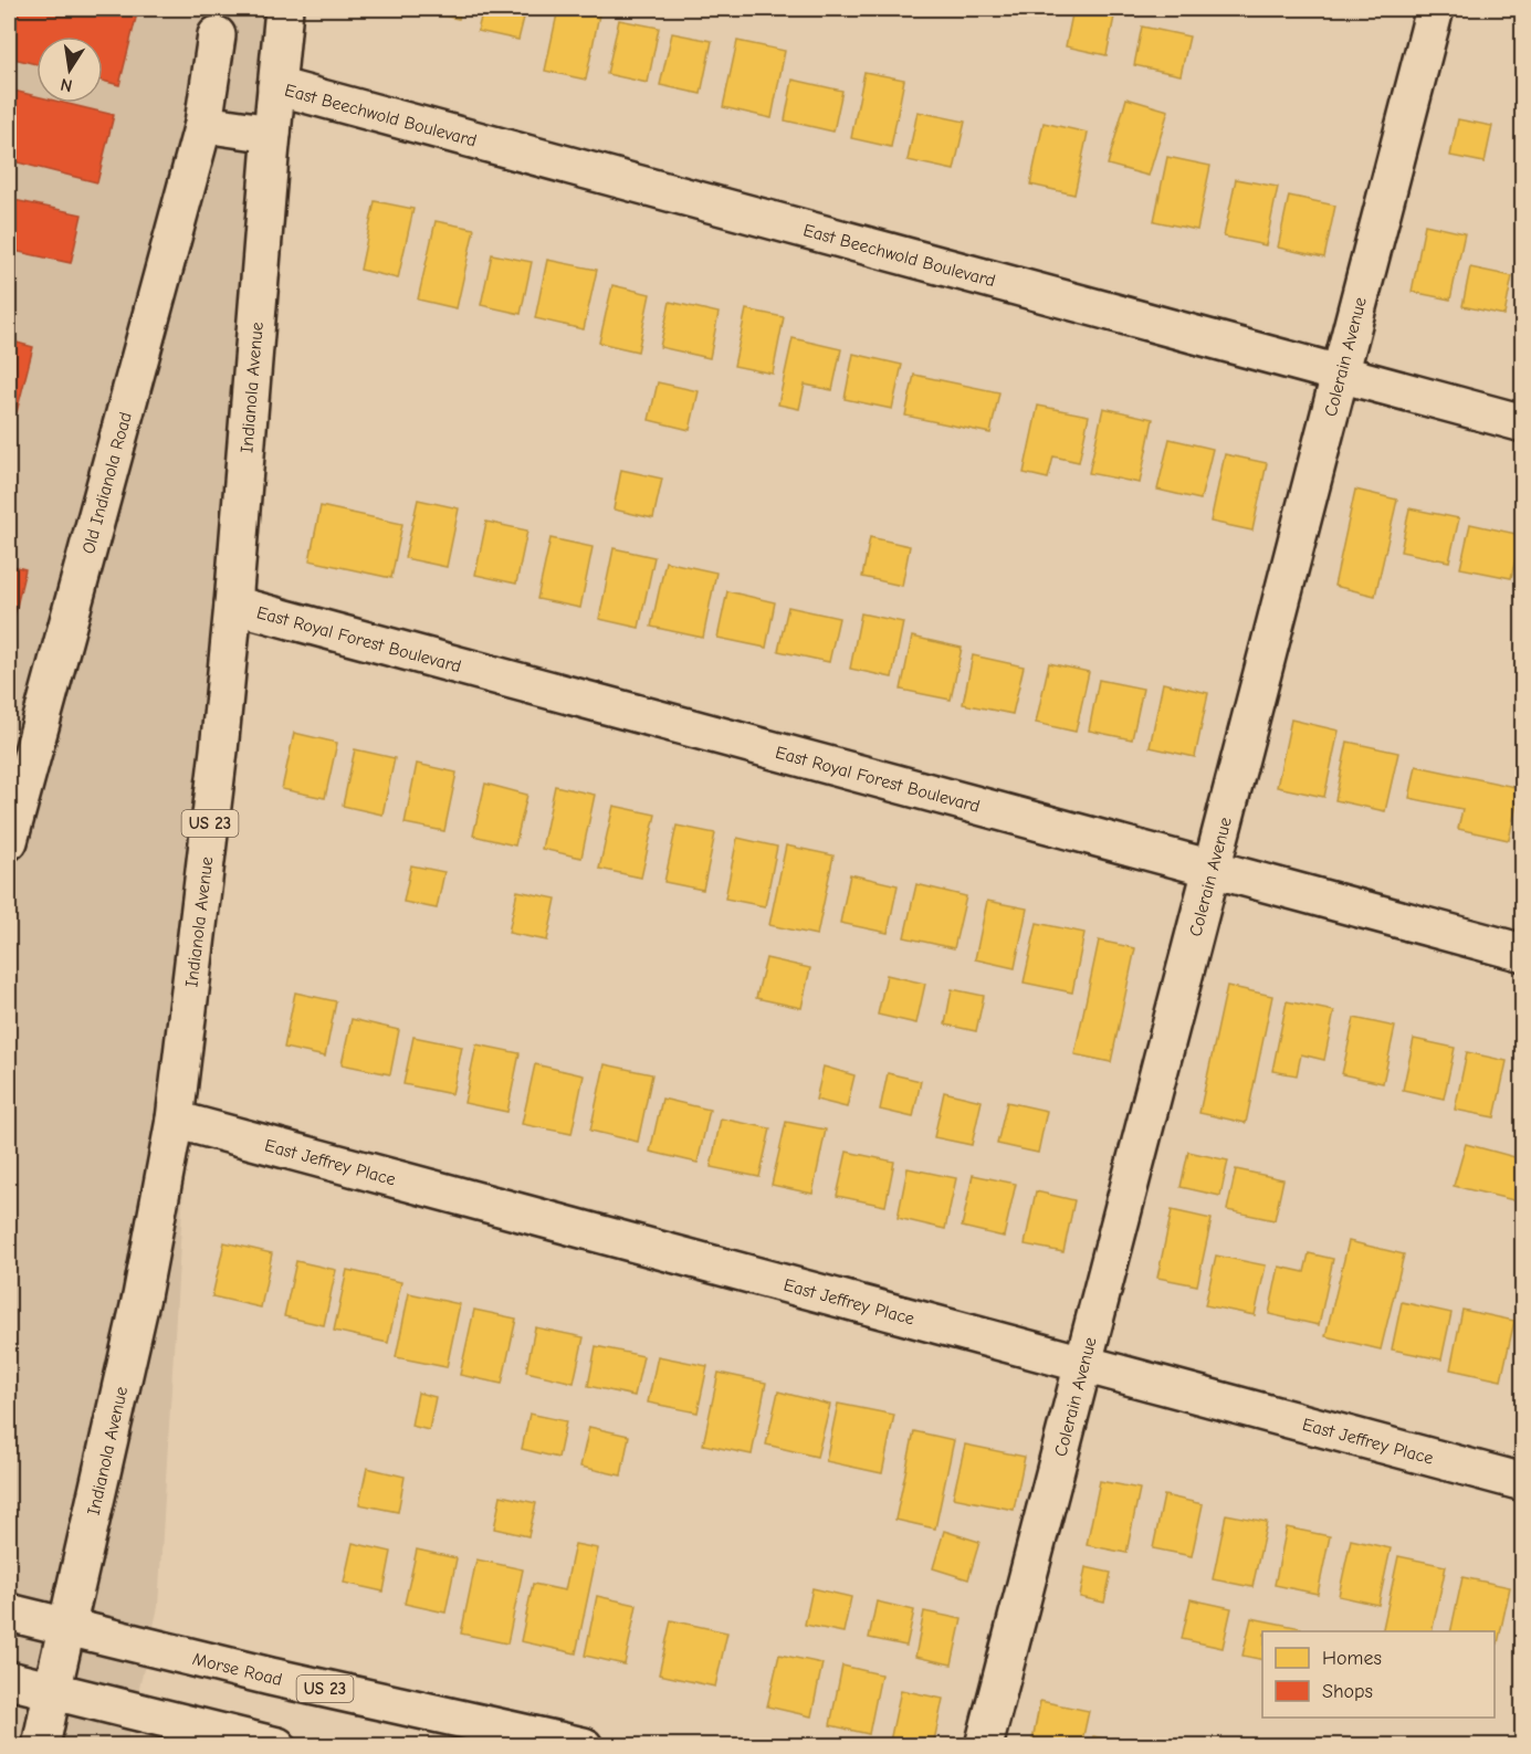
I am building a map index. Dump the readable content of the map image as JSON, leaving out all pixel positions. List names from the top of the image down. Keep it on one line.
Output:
{"streets":{"street":["East Beechwold Boulevard","Colerain Avenue","Indianola Avenue","Old Indianola Road","East Royal Forest Boulevard","US 23","East Jeffrey Place","Morse Road"]},"crossings":[["East Beechwold Boulevard","Colerain Avenue"],["East Beechwold Boulevard","Indianola Avenue"],["Colerain Avenue","East Royal Forest Boulevard"],["Colerain Avenue","East Jeffrey Place"],["Indianola Avenue","East Royal Forest Boulevard"],["Indianola Avenue","East Jeffrey Place"],["Indianola Avenue","Morse Road"]],"legend":["Homes","Shops"],"north":"bottom"}
